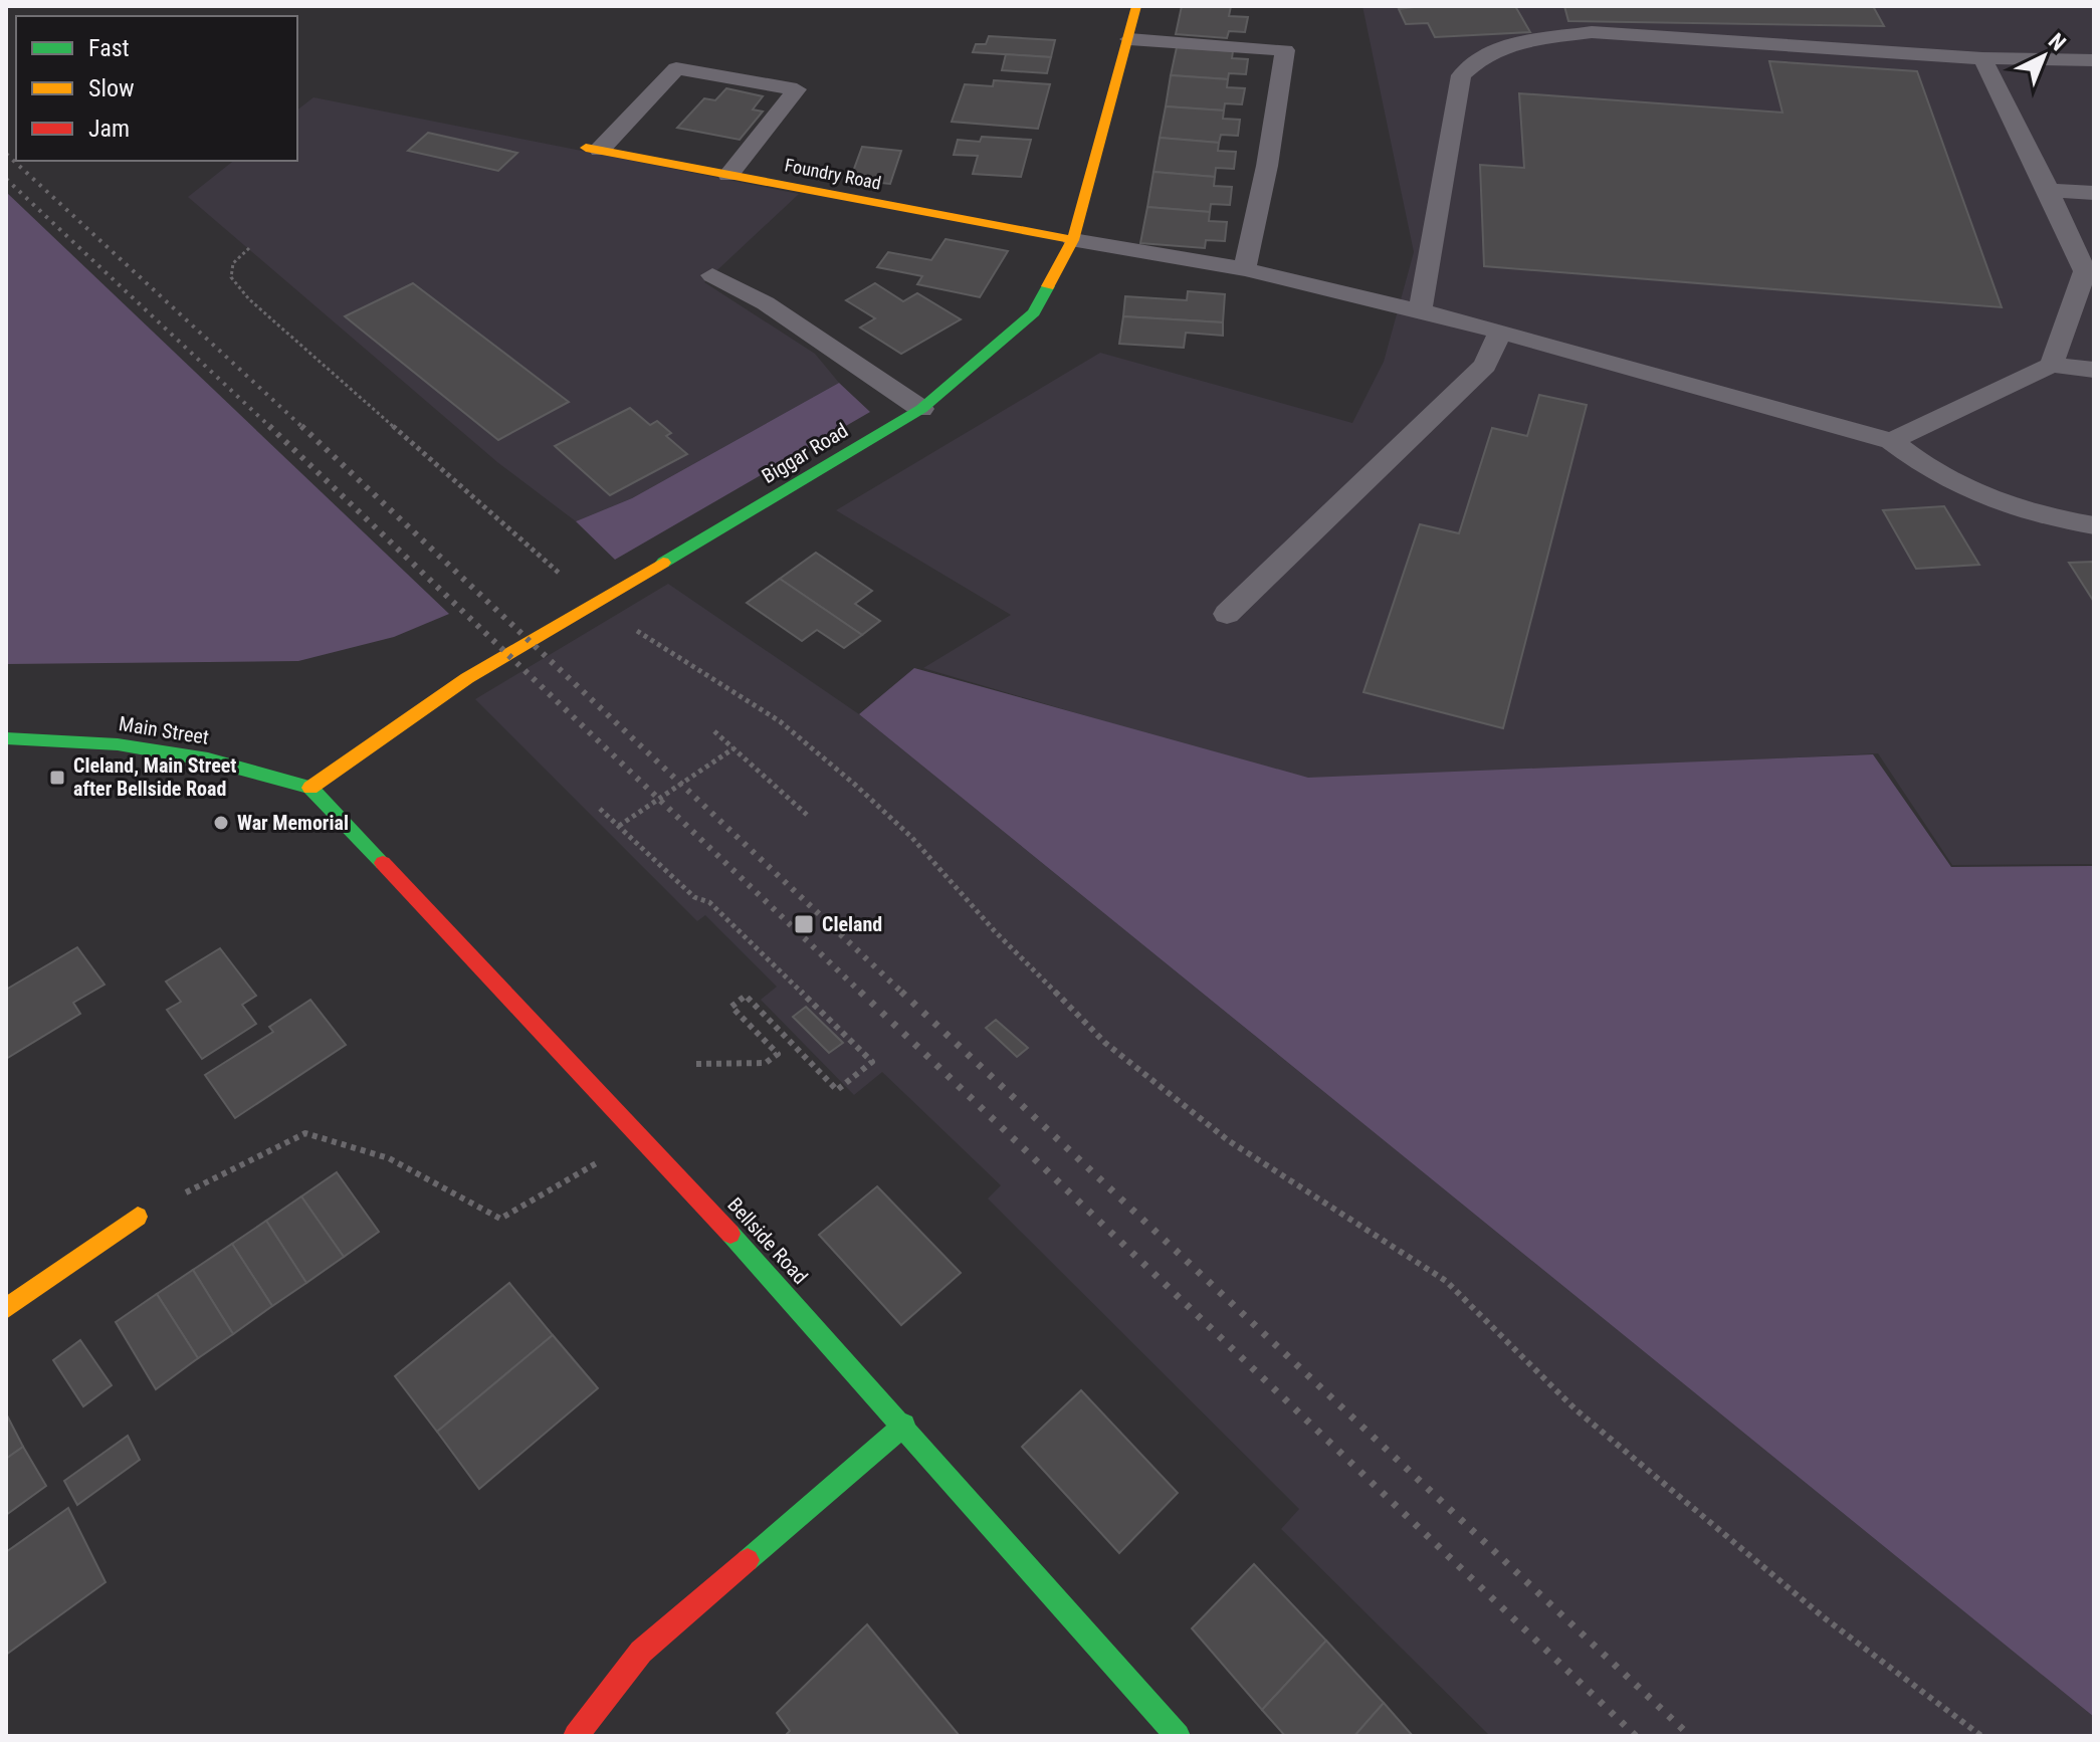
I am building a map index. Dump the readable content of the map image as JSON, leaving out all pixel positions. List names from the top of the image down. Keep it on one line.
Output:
{"streets":{"street":["Foundry Road","Biggar Road","Main Street","Bellside Road"]},"crossings":[["Foundry Road","Biggar Road"],["Biggar Road","Main Street"],["Biggar Road","Bellside Road"],["Main Street","Bellside Road"]],"places":{"transit":["Cleland, Main Street after Bellside Road","Cleland"],"other":["War Memorial"]},"legend":["Fast","Slow","Jam"],"north":"top right"}
